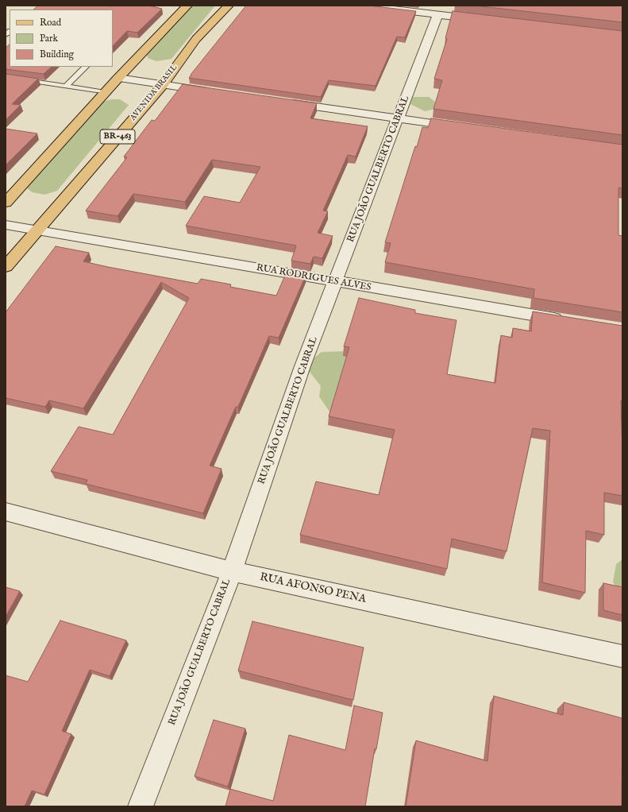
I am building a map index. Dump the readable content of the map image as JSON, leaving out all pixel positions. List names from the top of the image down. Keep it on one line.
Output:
{"streets":{"main road":["AVENIDA BRASIL","BR-463"],"street":["RUA JOÃO GUALBERTO CABRAL","RUA RODRIGUES ALVES","RUA AFONSO PENA"]},"crossings":[["AVENIDA BRASIL","RUA RODRIGUES ALVES"],["RUA JOÃO GUALBERTO CABRAL","RUA RODRIGUES ALVES"],["RUA JOÃO GUALBERTO CABRAL","RUA AFONSO PENA"]],"legend":["Road","Park","Building"]}
